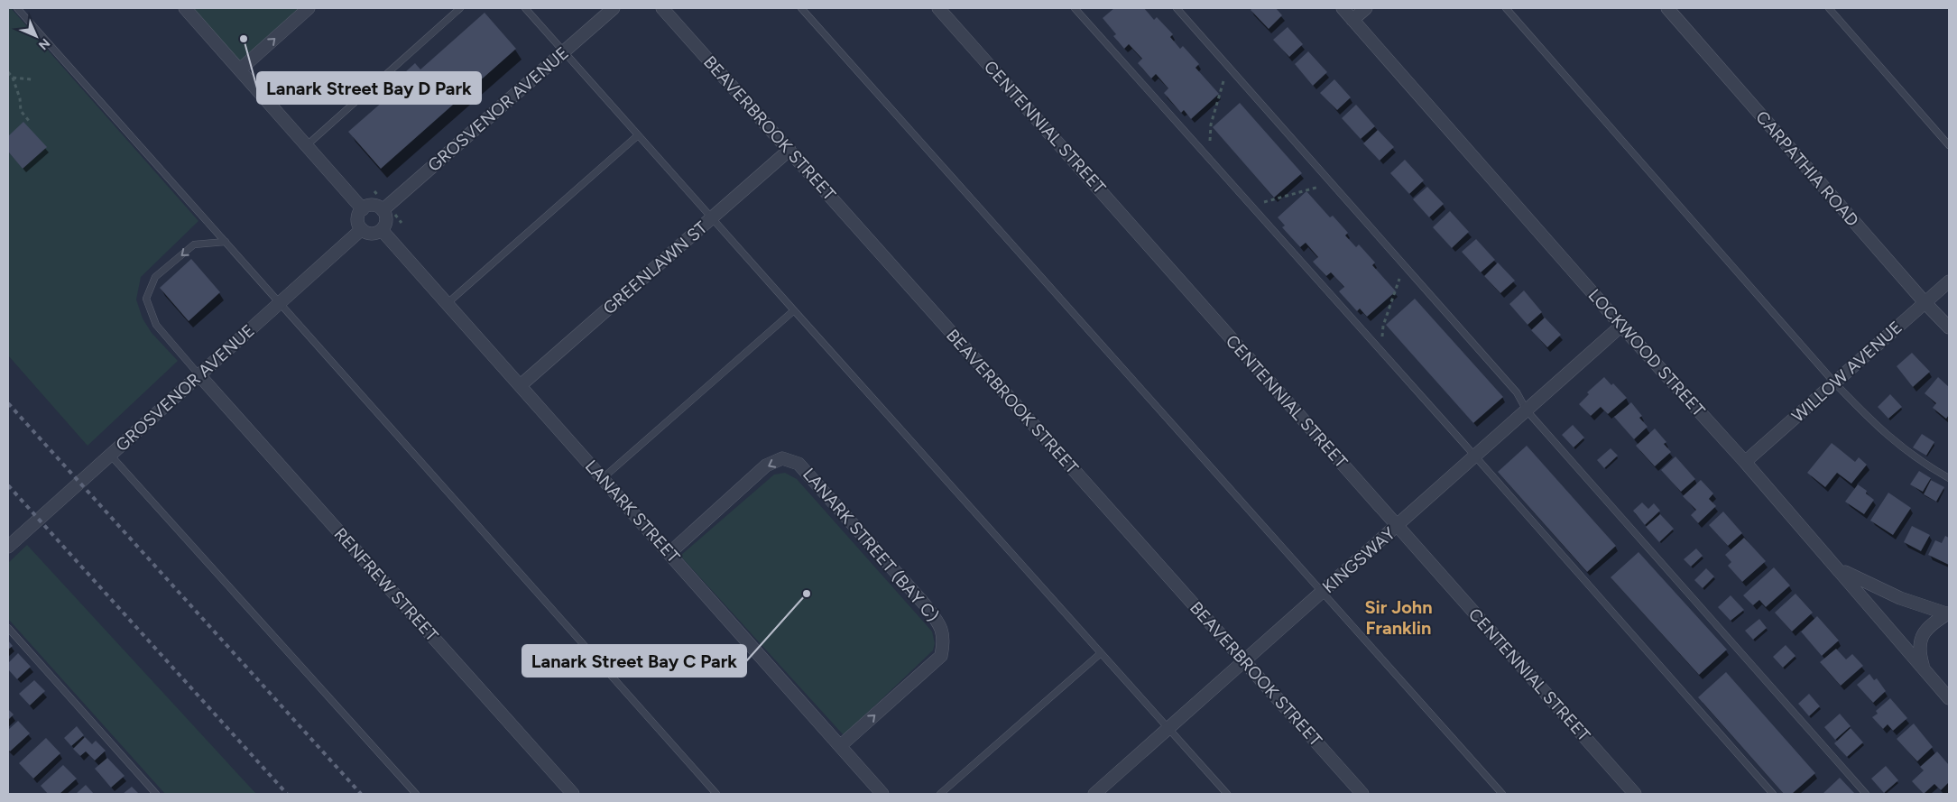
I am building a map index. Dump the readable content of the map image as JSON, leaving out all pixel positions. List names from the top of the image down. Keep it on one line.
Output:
{"streets":{"street":["GROSVENOR AVENUE","CENTENNIAL STREET","BEAVERBROOK STREET","CARPATHIA ROAD","GREENLAWN ST","LOCKWOOD STREET","WILLOW AVENUE","LANARK STREET","LANARK STREET (BAY C)","KINGSWAY","RENFREW STREET"]},"crossings":[["GROSVENOR AVENUE","LANARK STREET"],["GROSVENOR AVENUE","RENFREW STREET"],["CENTENNIAL STREET","KINGSWAY"],["BEAVERBROOK STREET","GREENLAWN ST"],["BEAVERBROOK STREET","KINGSWAY"],["CARPATHIA ROAD","WILLOW AVENUE"],["GREENLAWN ST","LANARK STREET"],["LOCKWOOD STREET","WILLOW AVENUE"],["LOCKWOOD STREET","KINGSWAY"],["LANARK STREET","LANARK STREET (BAY C)"]],"districts":["Sir John Franklin"],"places":["Lanark Street Bay D Park","Lanark Street Bay C Park"],"north":"bottom right"}
